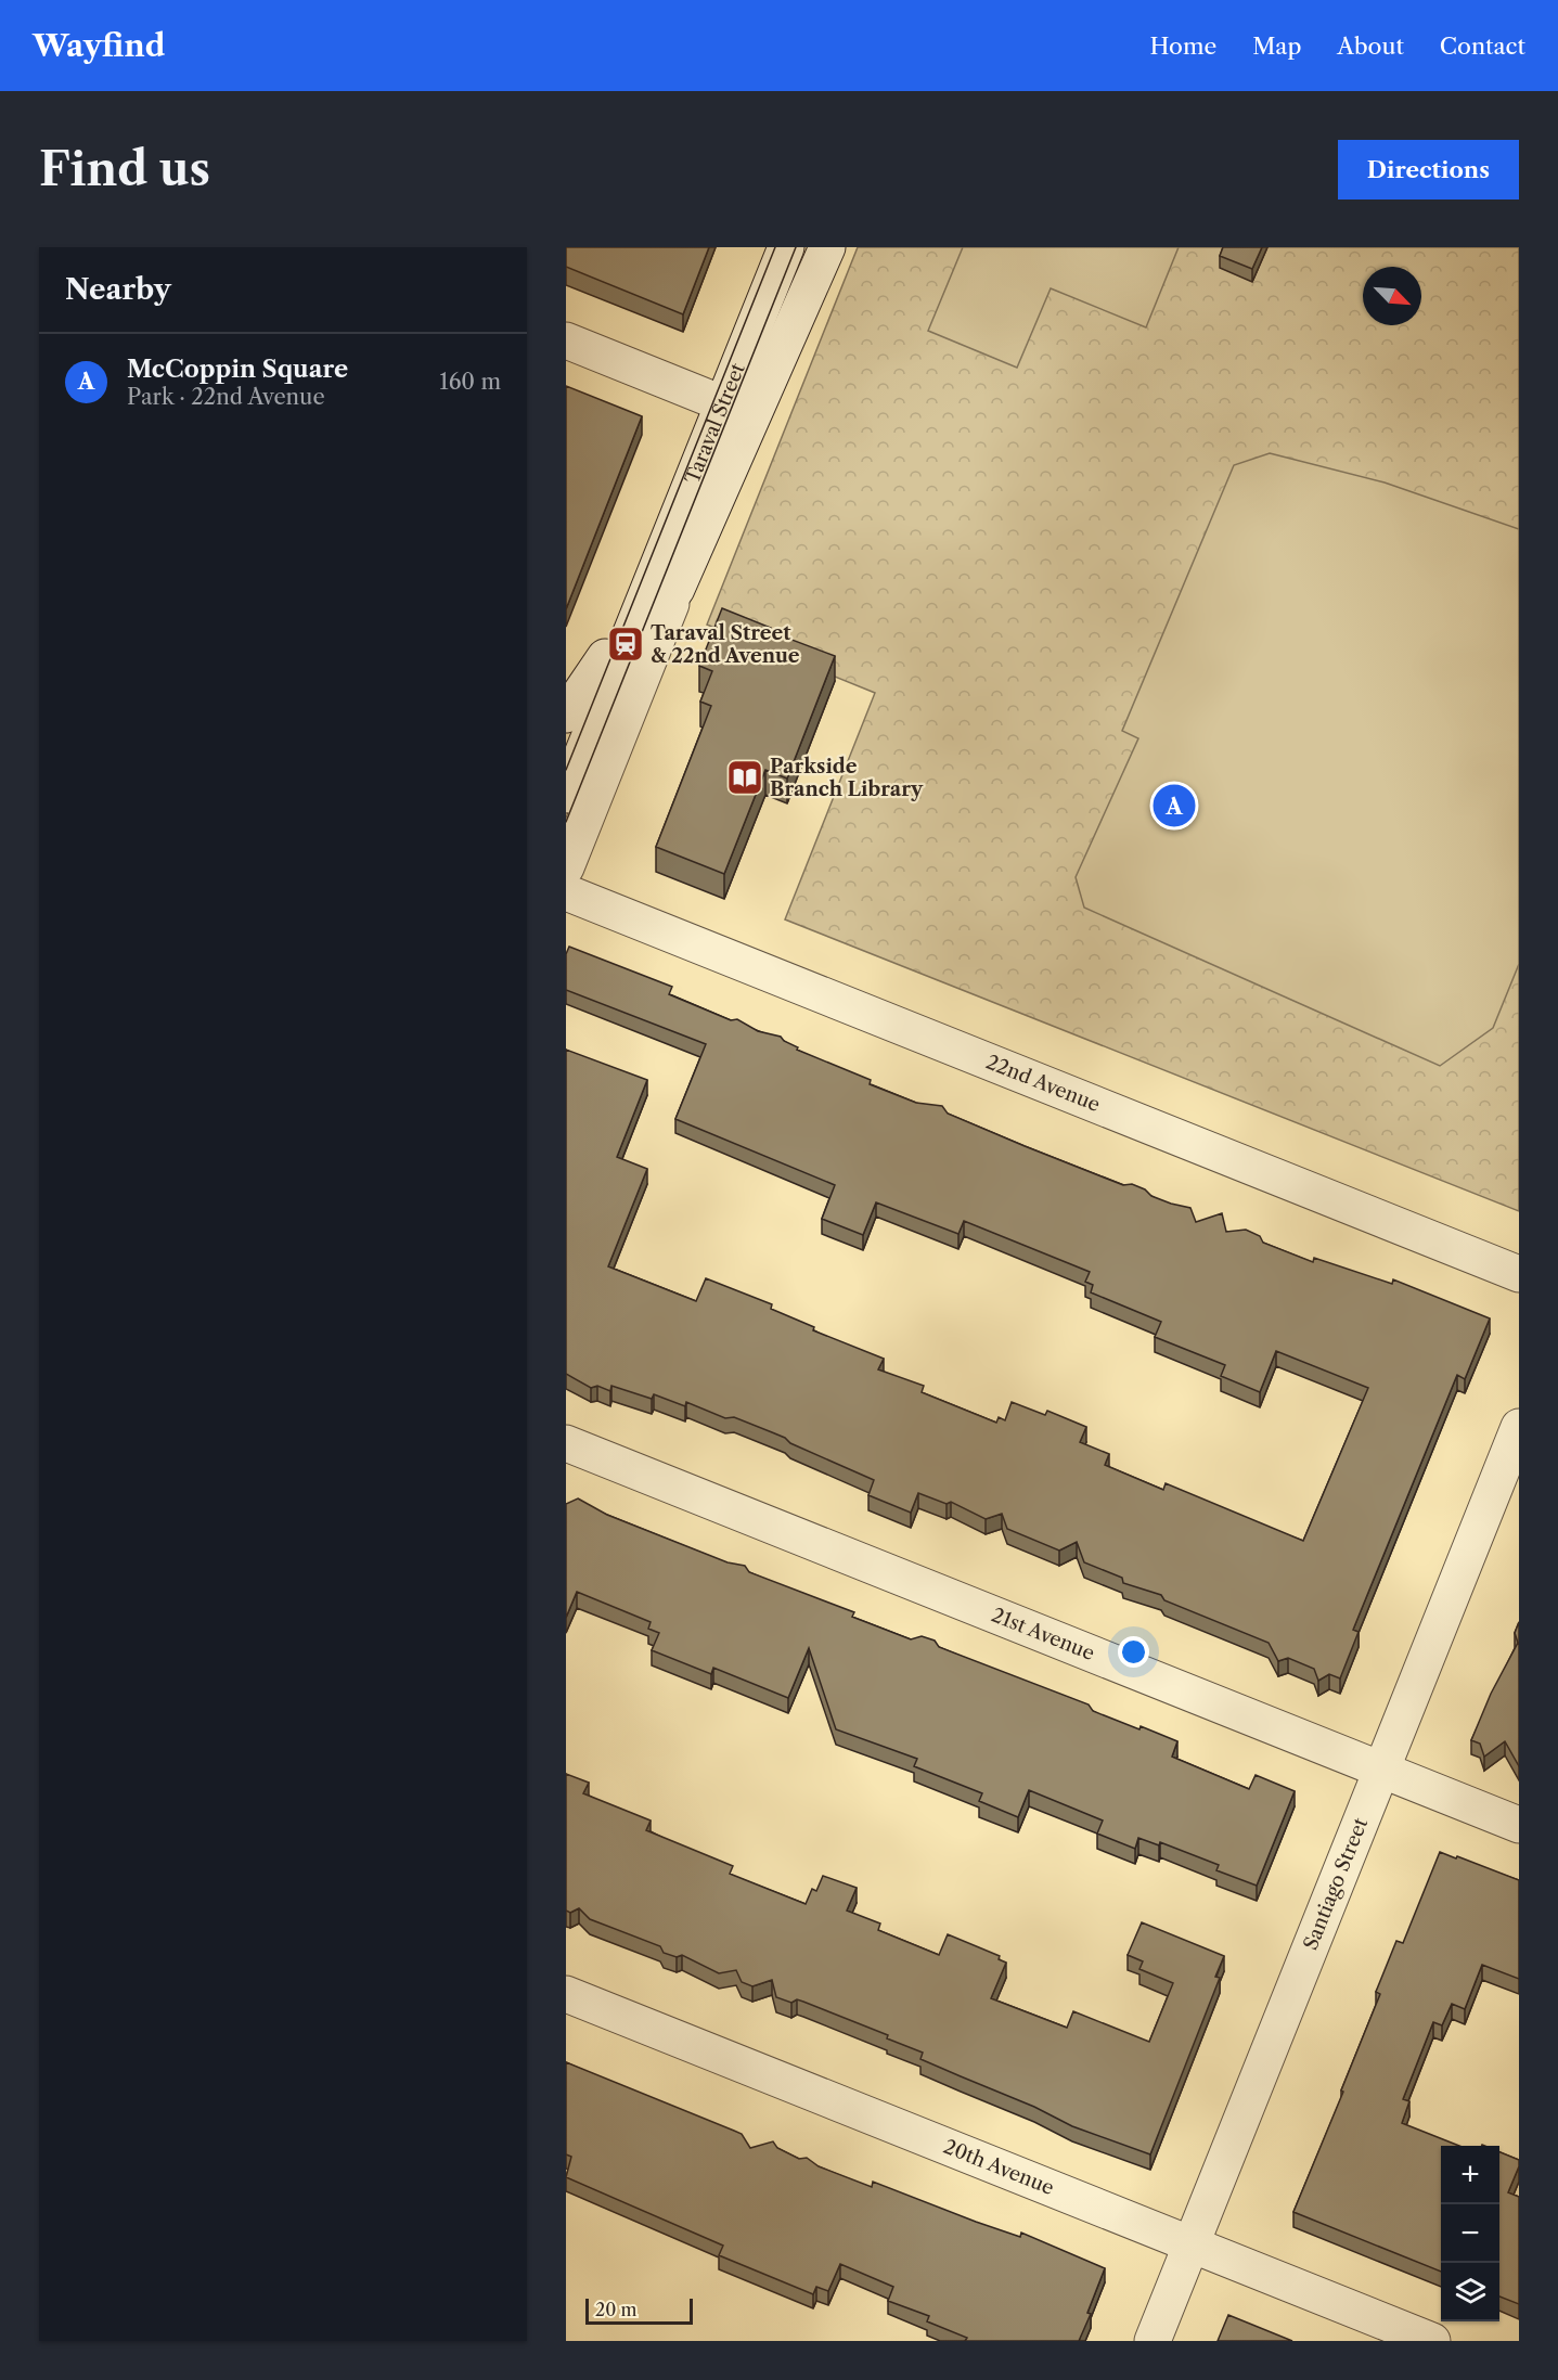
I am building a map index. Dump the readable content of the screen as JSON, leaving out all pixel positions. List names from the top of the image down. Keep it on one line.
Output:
{"streets":{"street":["Taraval Street","22nd Avenue","21st Avenue","Santiago Street","20th Avenue"]},"crossings":[["21st Avenue","Santiago Street"],["Santiago Street","20th Avenue"]],"places":{"station":["Taraval Street & 22nd Avenue"],"library":["Parkside Branch Library"]},"scale_bar":"20 m","north":"bottom right","page":{"header":"Wayfind","nav":["Home","Map","About","Contact"],"buttons":"Directions","title":"Find us","heading":"Nearby","list":[{"mark":"A","name":"McCoppin Square","note":"Park · 22nd Avenue","value":"160 m"}],"pins":"A","map_buttons":["+","−"],"scale":"20 m"}}
